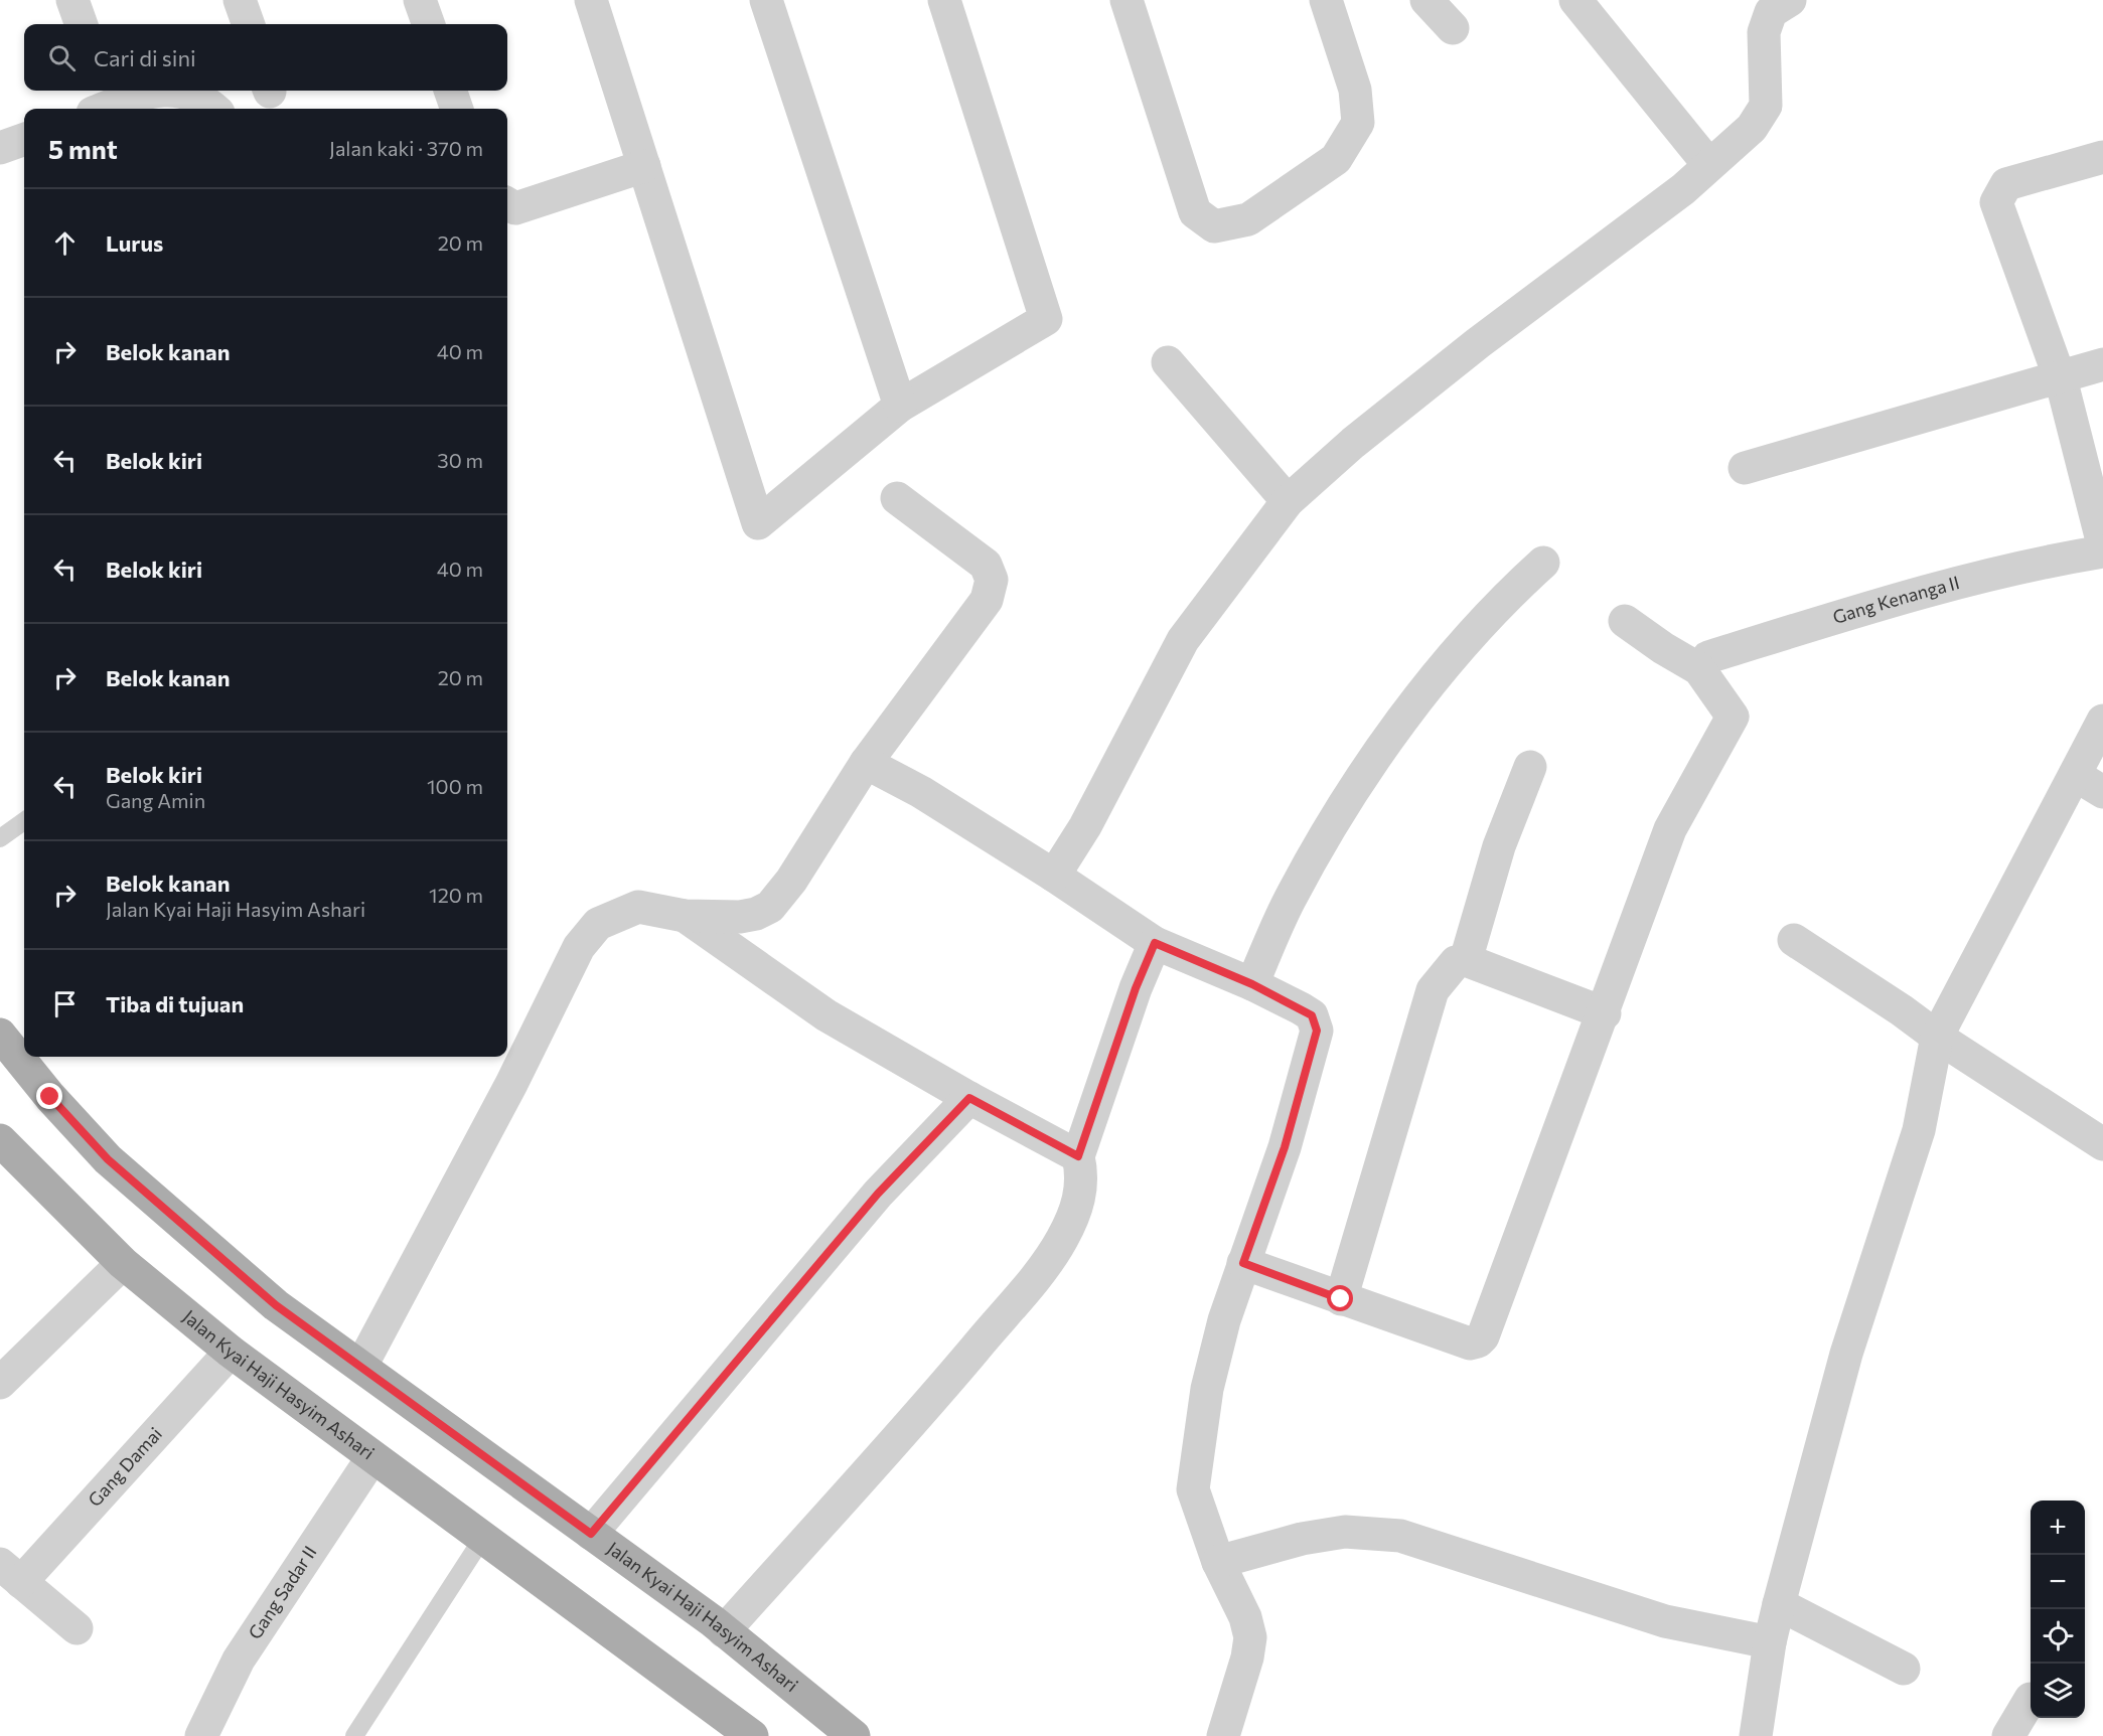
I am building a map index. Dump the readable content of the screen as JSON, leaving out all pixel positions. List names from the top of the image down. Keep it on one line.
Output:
{"streets":{"main road":["Jalan Kyai Haji Hasyim Ashari"],"street":["Gang Kenanga II","Gang Damai","Gang Sadar II"]},"crossings":[["Jalan Kyai Haji Hasyim Ashari","Gang Damai"],["Jalan Kyai Haji Hasyim Ashari","Gang Sadar II"]],"page":{"search":"Cari di sini","heading":["5 mnt","Jalan kaki · 370 m"],"list":[["Lurus","20 m"],["Belok kanan","40 m"],["Belok kiri","30 m"],["Belok kiri","40 m"],["Belok kanan","20 m"],["Belok kiri","Gang Amin","100 m"],["Belok kanan","Jalan Kyai Haji Hasyim Ashari","120 m"],"Tiba di tujuan"],"map_buttons":["+","−"]}}
